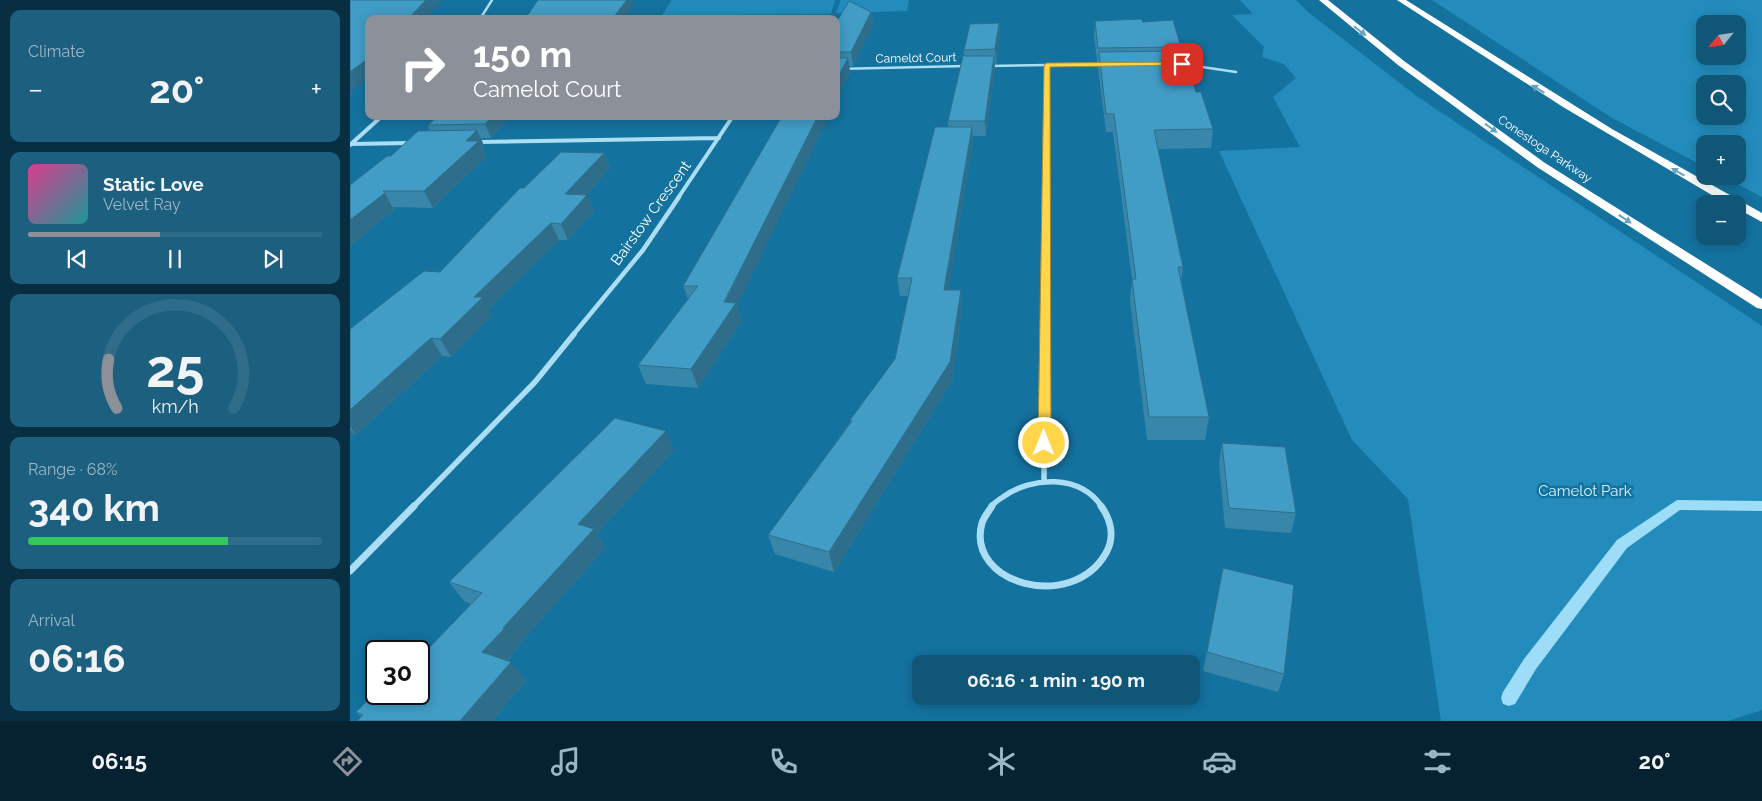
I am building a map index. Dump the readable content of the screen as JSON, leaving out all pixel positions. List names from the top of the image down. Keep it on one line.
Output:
{"streets":{"highway":["Conestoga Parkway"],"street":["Camelot Court","Bairstow Crescent"]},"parks":["Camelot Park"],"north":"bottom left","page":{"tile":["Climate",["Range · 68%","340 km"],["Arrival","06:16"]],"map_buttons":["+","−"],"turn":["150 m","Camelot Court"],"heat":["−","20°","+"],"song":["Static Love","Velvet Ray"],"limit":"30","trip":"06:16 · 1 min · 190 m","tabs":["06:15","20°"],"gauge":["25","km/h"]}}
